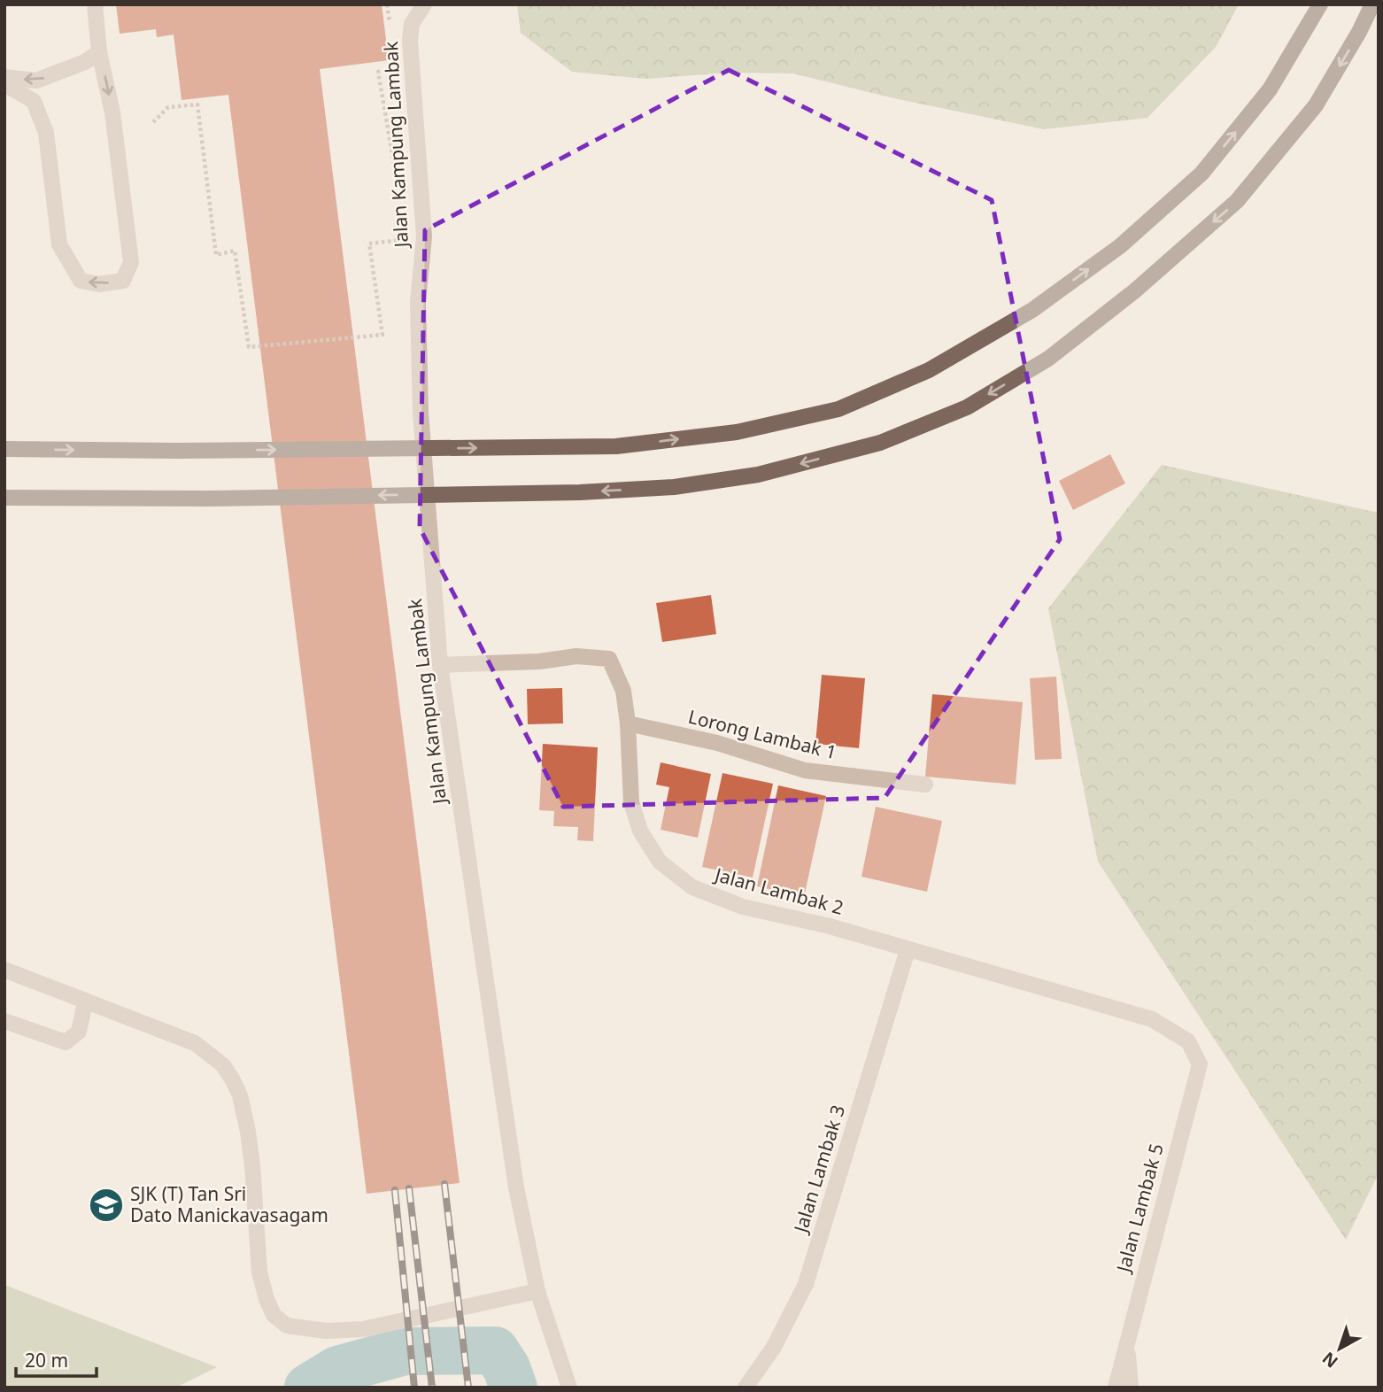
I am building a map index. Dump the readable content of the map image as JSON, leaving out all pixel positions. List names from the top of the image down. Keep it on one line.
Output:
{"streets":{"street":["Jalan Kampung Lambak","Lorong Lambak 1","Jalan Lambak 2","Jalan Lambak 3","Jalan Lambak 5"]},"crossings":[["Jalan Kampung Lambak","Jalan Lambak 2"],["Lorong Lambak 1","Jalan Lambak 2"],["Jalan Lambak 2","Jalan Lambak 3"],["Jalan Lambak 2","Jalan Lambak 5"]],"places":{"school or university":["SJK (T) Tan Sri Dato Manickavasagam"]},"scale_bar":"20 m","north":"bottom left"}
